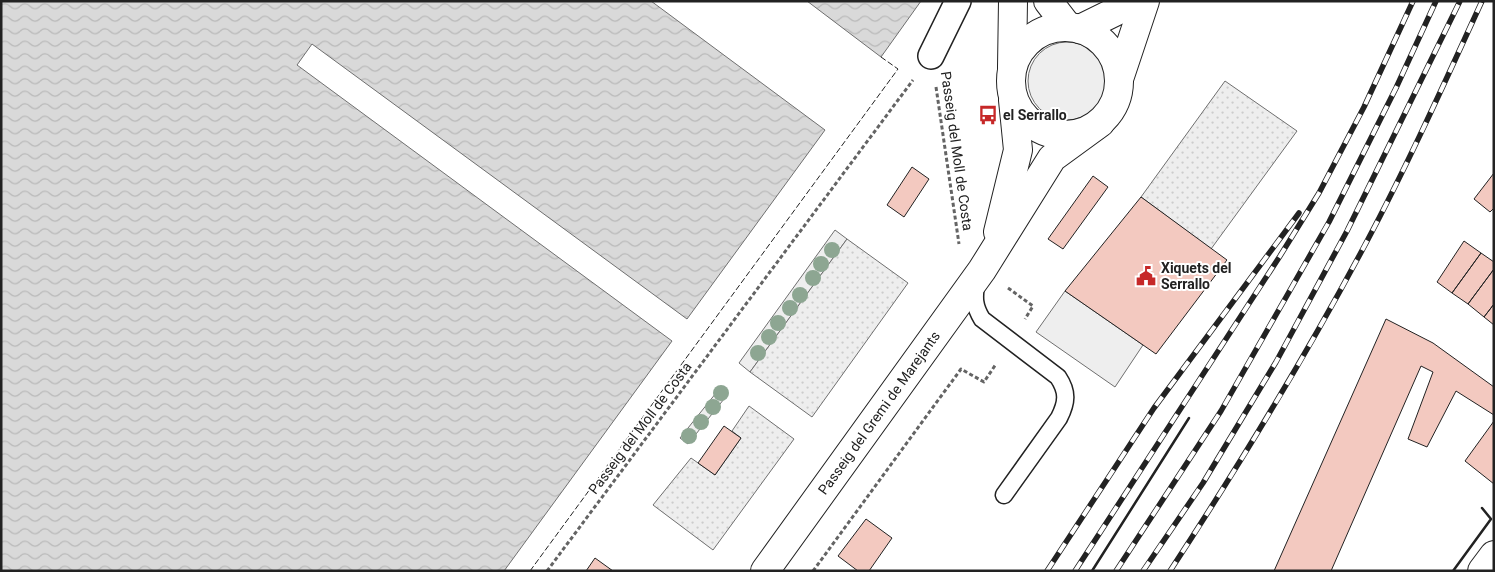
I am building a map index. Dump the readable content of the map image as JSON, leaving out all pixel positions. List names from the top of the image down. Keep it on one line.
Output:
{"streets":{"street":["Passeig del Gremi de Marejants"],"path":["Passeig del Moll de Costa"]},"crossings":[["Passeig del Moll de Costa","Passeig del Gremi de Marejants"]],"places":{"bus stop":["el Serrallo"],"public building":["Xiquets del Serrallo"]}}
